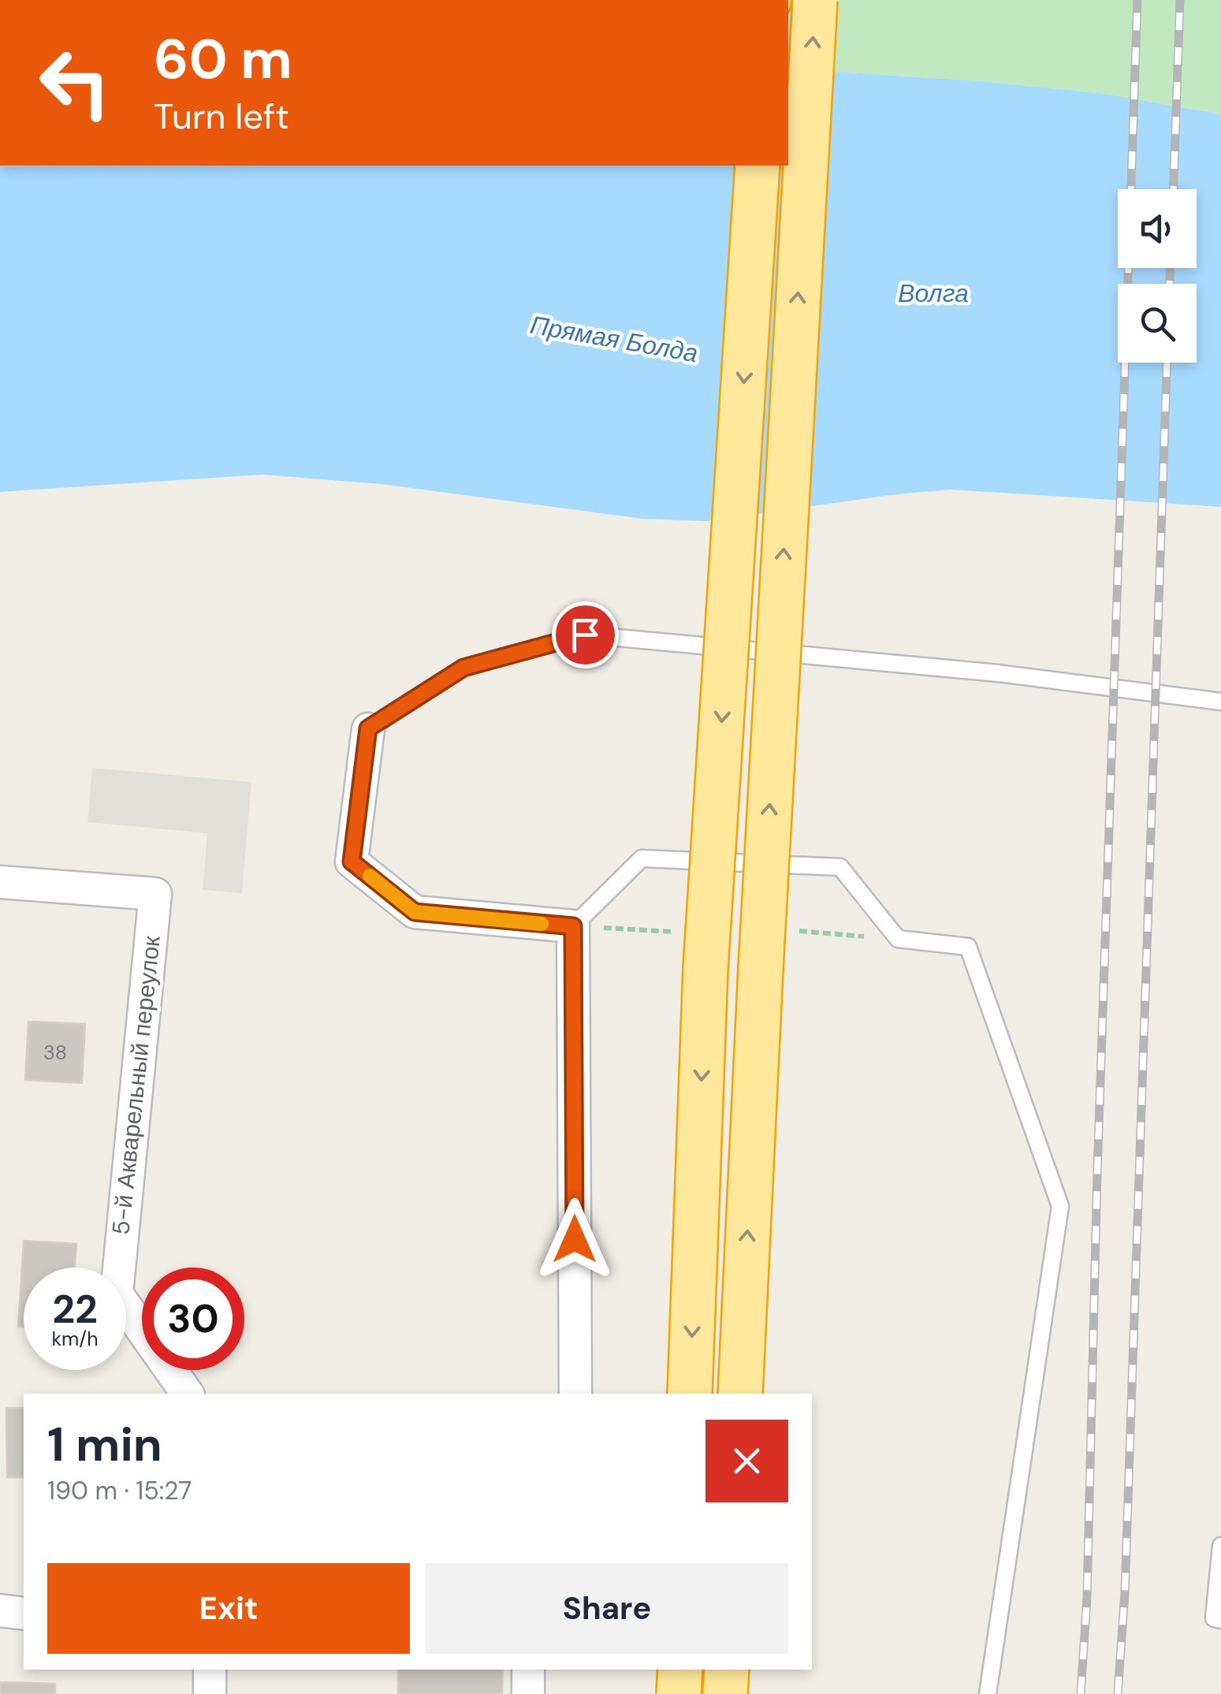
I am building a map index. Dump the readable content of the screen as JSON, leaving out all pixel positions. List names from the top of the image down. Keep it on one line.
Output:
{"streets":{"street":["5-й Акварельный переулок"]},"water":["Волга","Прямая Болда"],"house_numbers":["38"],"page":{"turn":["60 m","Turn left"],"speed":"22 km/h","limit":"30","heading":["1 min","190 m · 15:27"],"buttons":["Exit","Share"]}}
